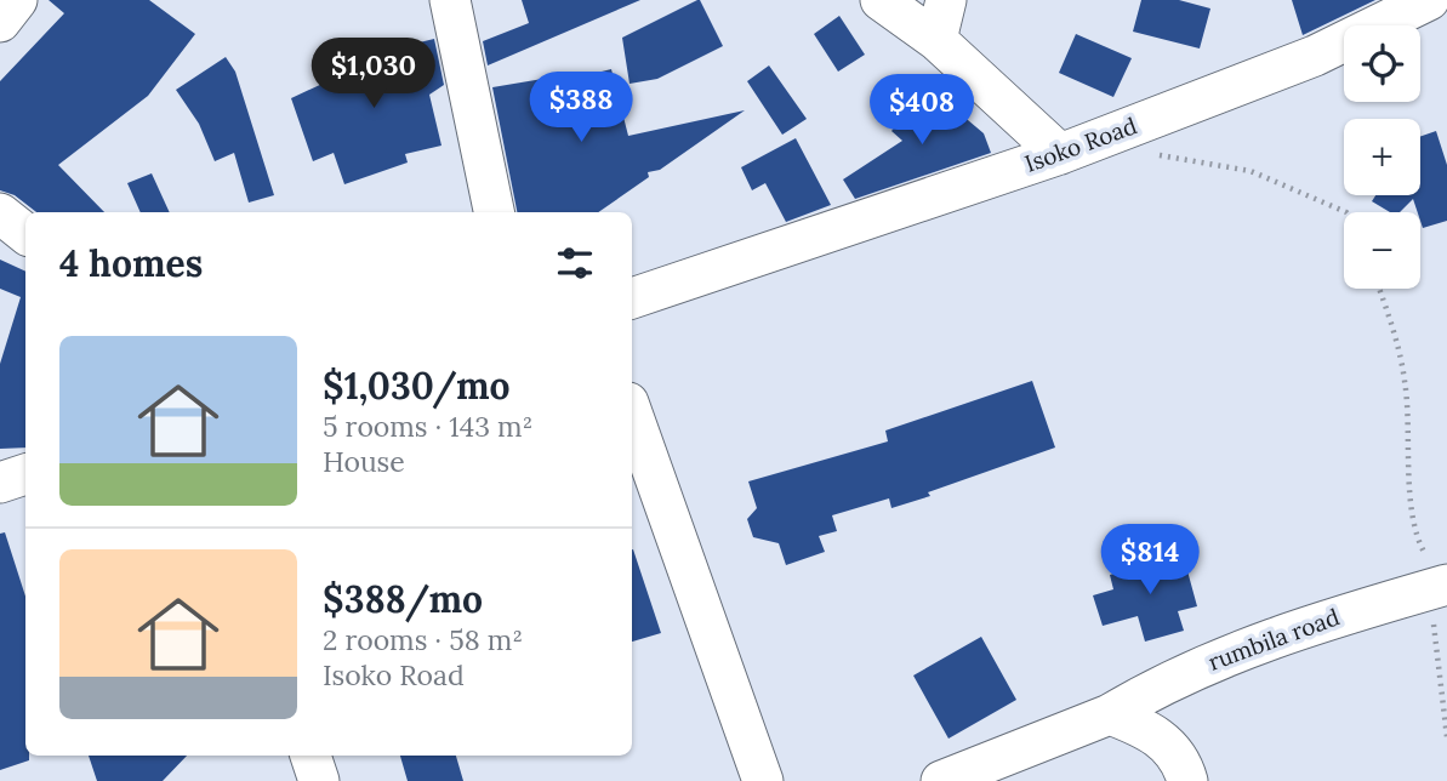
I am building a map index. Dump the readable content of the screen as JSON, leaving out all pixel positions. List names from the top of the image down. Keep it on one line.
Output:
{"streets":{"street":["Isoko Road","rumbila road"]},"page":{"map_buttons":["+","−"],"price":["$1,030","$388","$408","$814"],"heading":"4 homes","list":[{"name":"$1,030/mo","note":"5 rooms · 143 m² · House"},{"name":"$388/mo","note":"2 rooms · 58 m² · Isoko Road"}]}}
